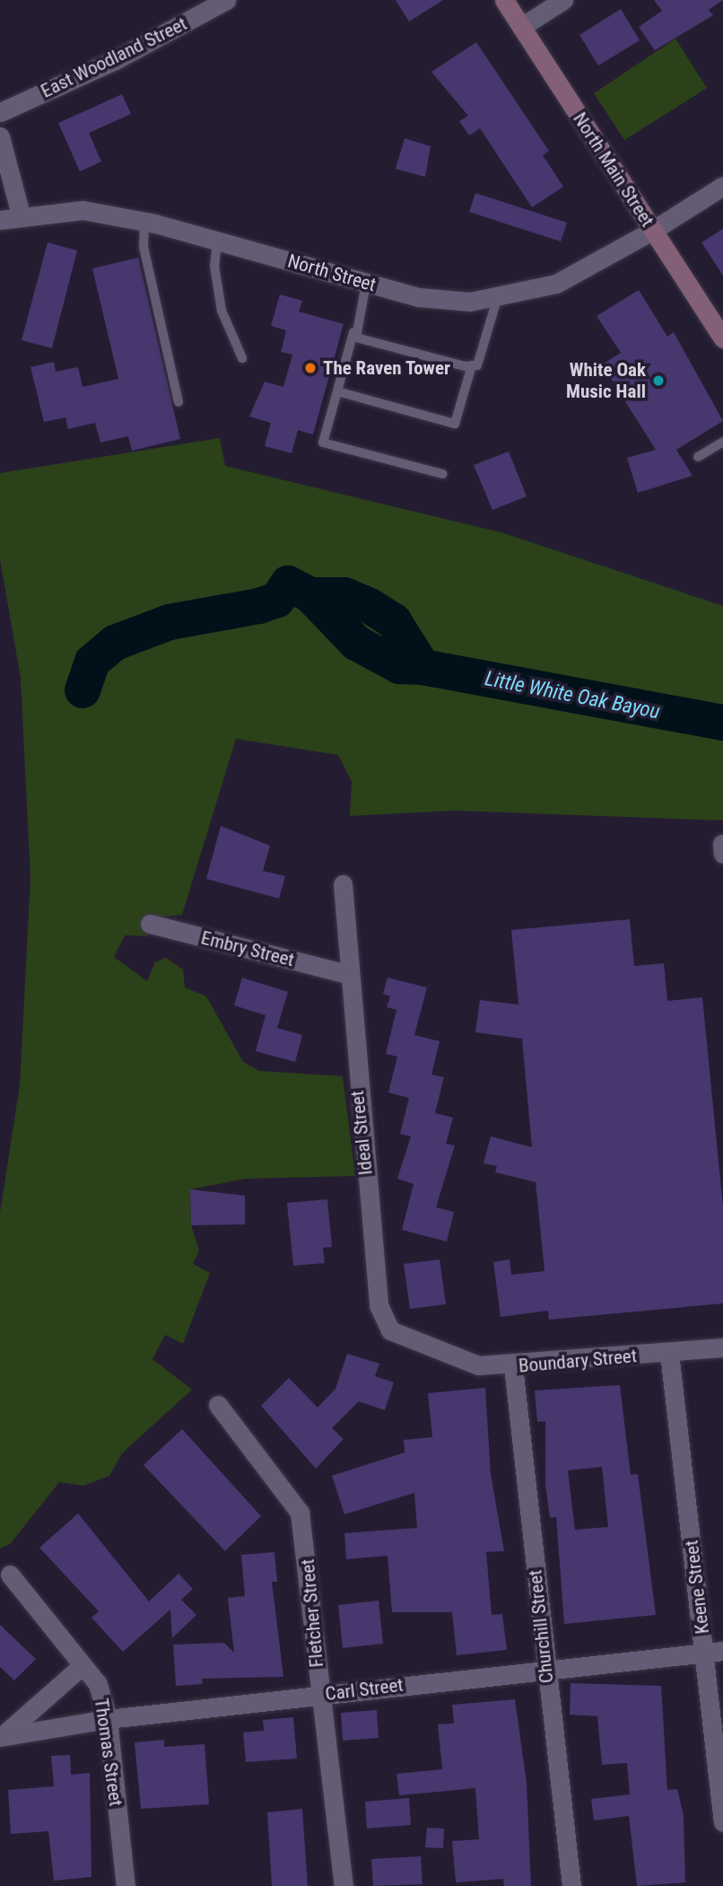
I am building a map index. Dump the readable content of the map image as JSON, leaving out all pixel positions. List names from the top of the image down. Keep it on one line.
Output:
{"streets":{"main road":["North Main Street"],"street":["East Woodland Street","North Street","Embry Street","Ideal Street","Boundary Street","Keene Street","Fletcher Street","Churchill Street","Carl Street","Thomas Street"]},"crossings":[["North Main Street","North Street"],["Embry Street","Ideal Street"],["Ideal Street","Boundary Street"],["Boundary Street","Keene Street"],["Boundary Street","Churchill Street"],["Keene Street","Carl Street"],["Fletcher Street","Carl Street"],["Churchill Street","Carl Street"],["Carl Street","Thomas Street"]],"water":["Little White Oak Bayou"],"places":["The Raven Tower","White Oak Music Hall"]}
